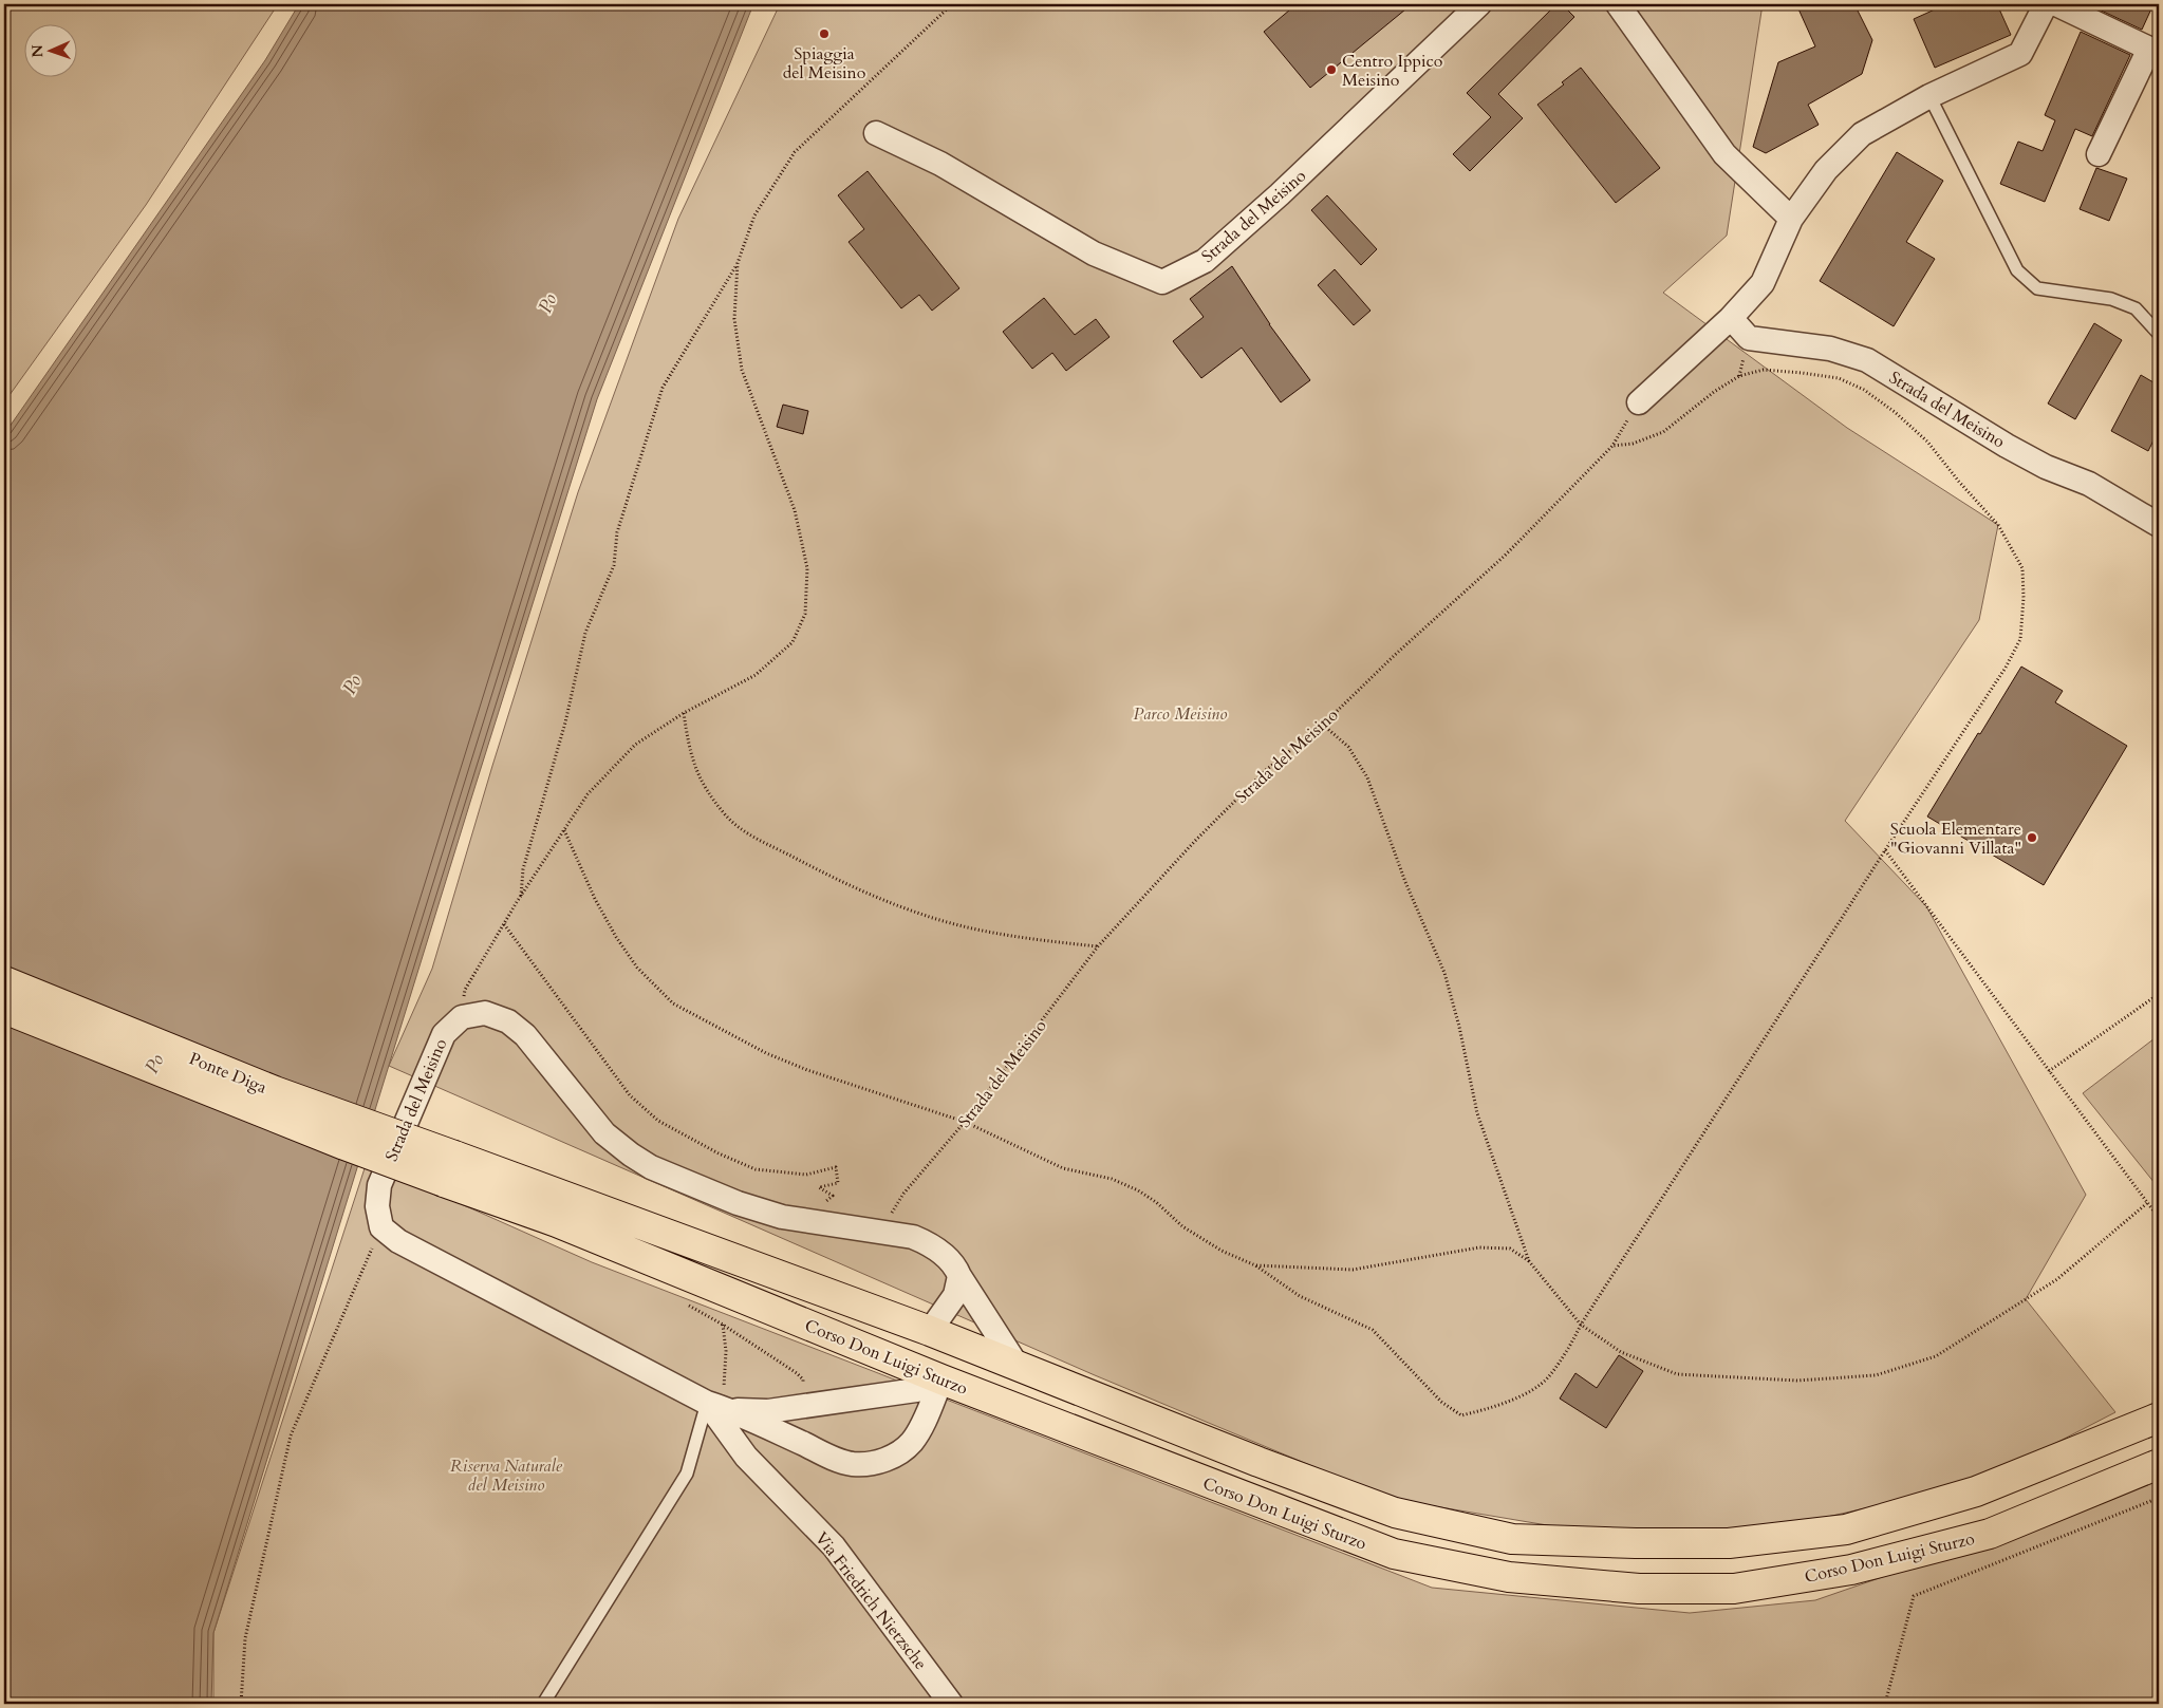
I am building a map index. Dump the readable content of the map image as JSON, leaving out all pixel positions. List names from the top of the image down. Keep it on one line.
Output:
{"streets":{"main road":["Ponte Diga","Corso Don Luigi Sturzo"],"street":["Strada del Meisino","Via Friedrich Nietzsche"]},"crossings":[["Ponte Diga","Corso Don Luigi Sturzo"]],"water":["Po"],"parks":["Parco Meisino","Riserva Naturale del Meisino"],"places":["Spiaggia del Meisino","Centro Ippico Meisino","Scuola Elementare \"Giovanni Villata\""],"north":"left"}
